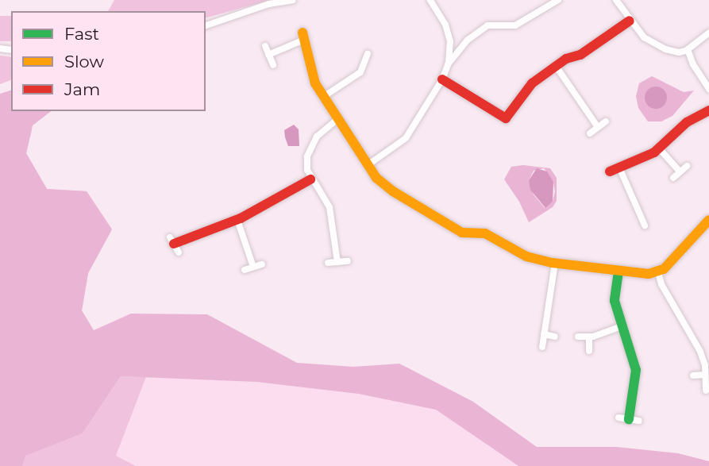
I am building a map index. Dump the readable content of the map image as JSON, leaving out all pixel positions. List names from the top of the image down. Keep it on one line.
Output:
{"legend":["Fast","Slow","Jam"]}
